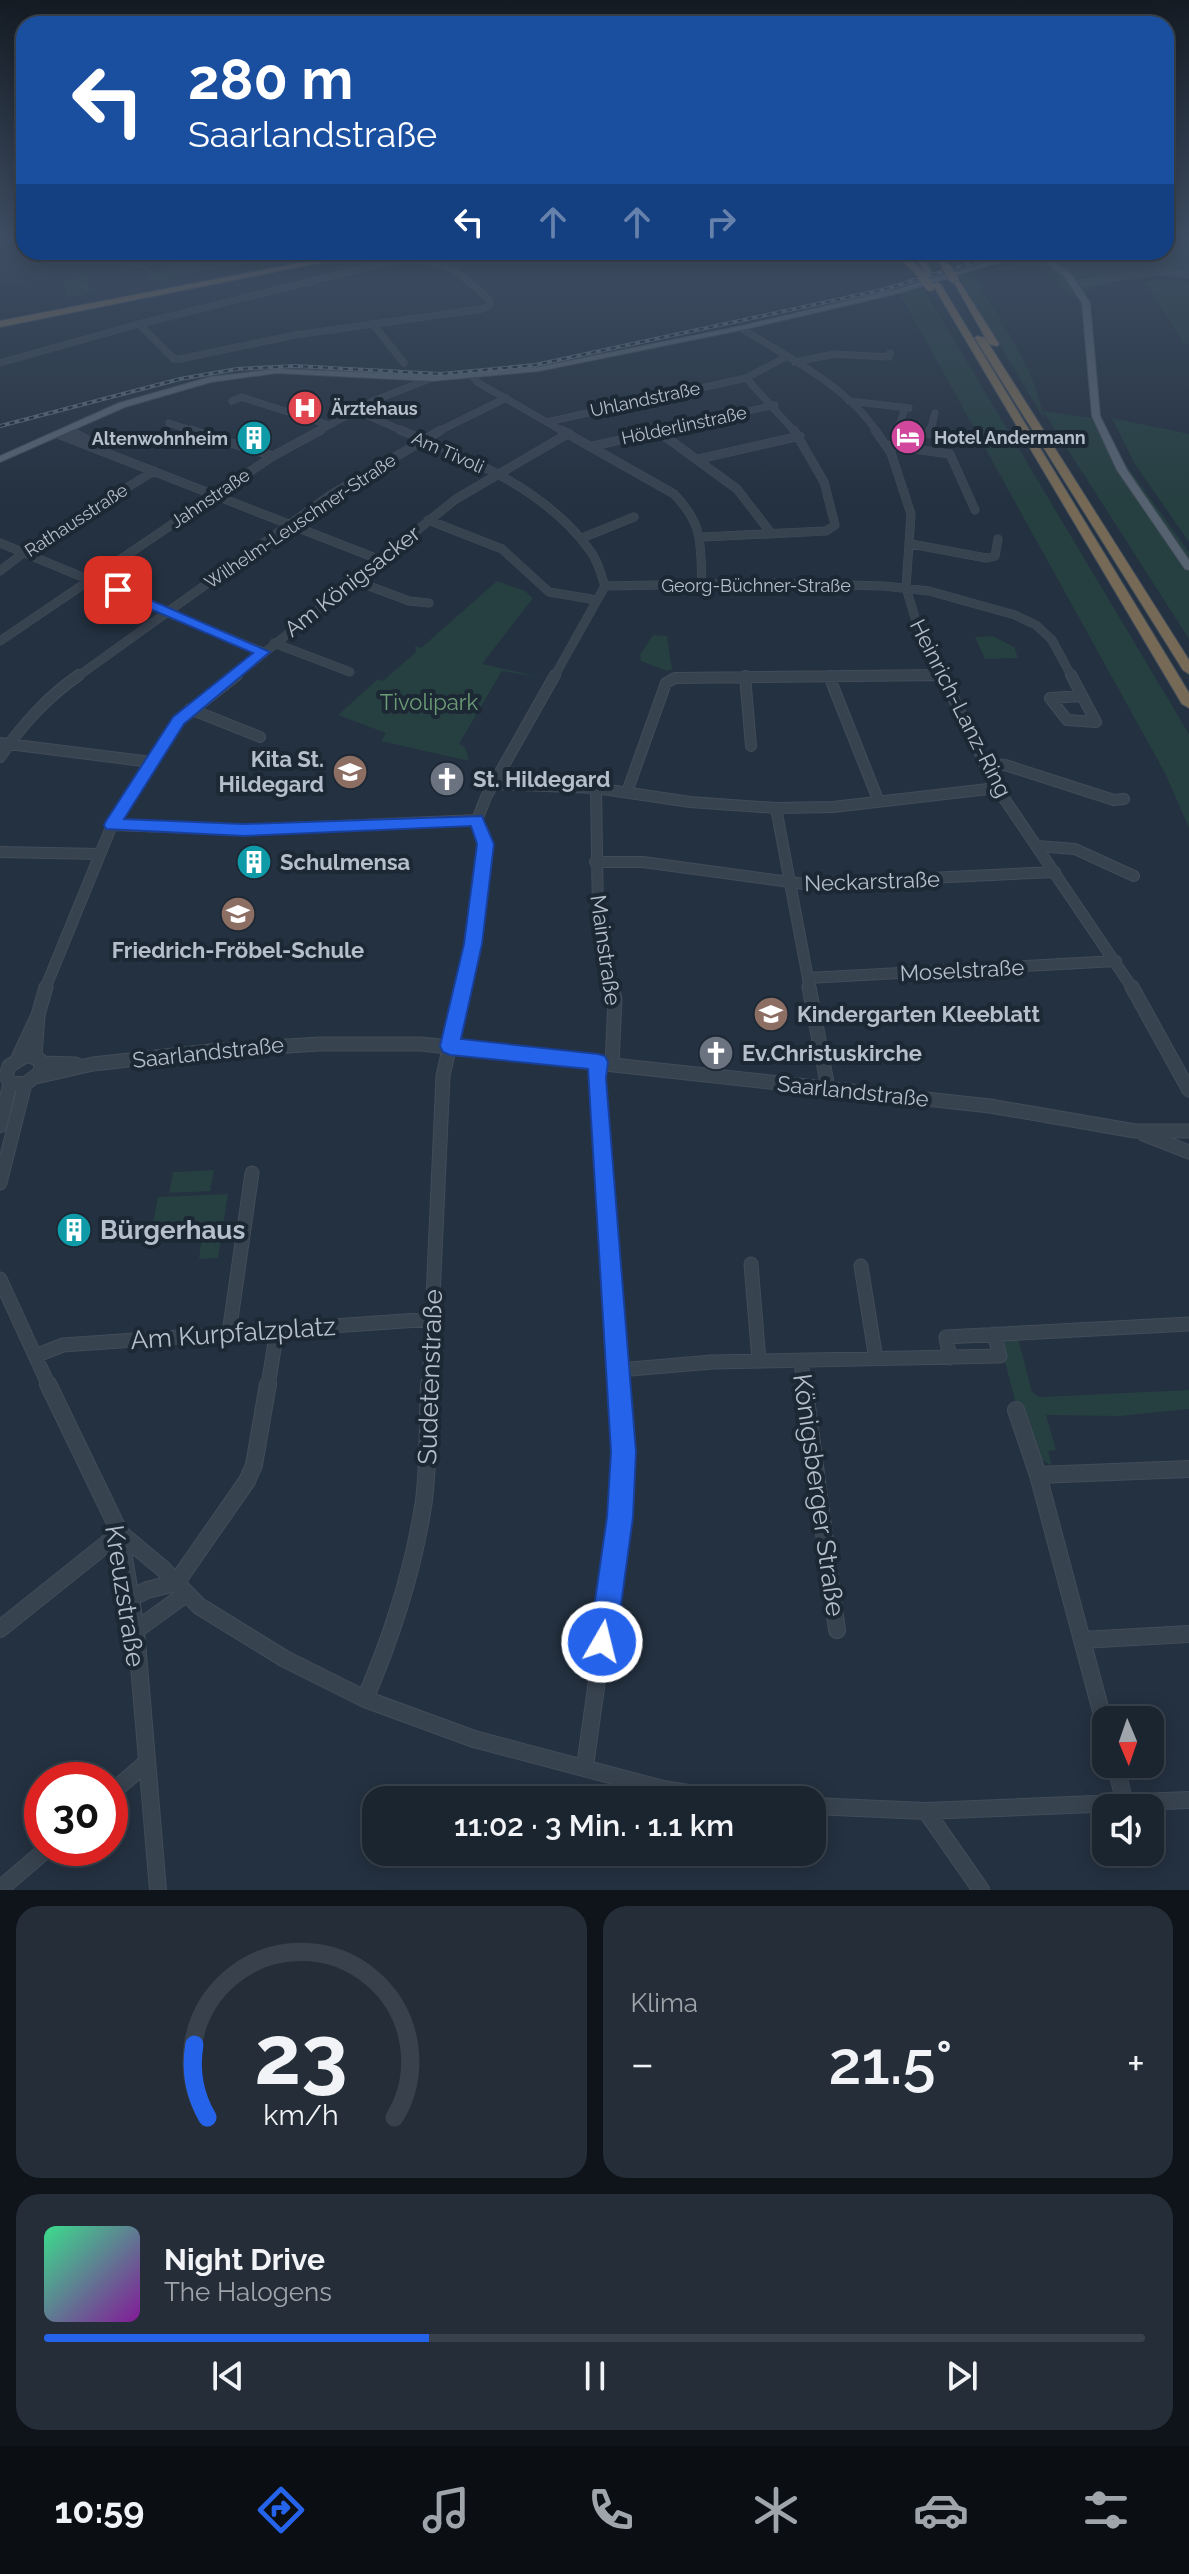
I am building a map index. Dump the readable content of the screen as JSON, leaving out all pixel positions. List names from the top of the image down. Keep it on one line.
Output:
{"streets":{"street":["Uhlandstraße","Hölderlinstraße","Am Tivoli","Jahnstraße","Rathausstraße","Wilhelm-Leuschner-Straße","Am Königsacker","Georg-Büchner-Straße","Heinrich-Lanz-Ring","Neckarstraße","Mainstraße","Moselstraße","Saarlandstraße","Am Kurpfalzplatz","Sudetenstraße","Königsberger Straße","Kreuzstraße"]},"crossings":[["Uhlandstraße","Heinrich-Lanz-Ring"],["Am Tivoli","Jahnstraße"],["Am Tivoli","Wilhelm-Leuschner-Straße"],["Am Tivoli","Am Königsacker"],["Am Königsacker","Saarlandstraße"],["Georg-Büchner-Straße","Heinrich-Lanz-Ring"],["Heinrich-Lanz-Ring","Neckarstraße"],["Heinrich-Lanz-Ring","Moselstraße"],["Neckarstraße","Mainstraße"],["Mainstraße","Saarlandstraße"],["Saarlandstraße","Sudetenstraße"],["Am Kurpfalzplatz","Sudetenstraße"],["Am Kurpfalzplatz","Kreuzstraße"]],"parks":["Tivolipark"],"places":{"hospital":["Ärztehaus"],"hotel":["Hotel Andermann"],"building":["Altenwohnheim","Schulmensa","Bürgerhaus"],"school or university":["Kita St. Hildegard","Friedrich-Fröbel-Schule","Kindergarten Kleeblatt"],"church":["St. Hildegard","Ev.Christuskirche"]},"north":"bottom","page":{"turn":["280 m","Saarlandstraße"],"limit":"30","trip":"11:02 · 3 Min. · 1.1 km","tile":"Klima","heat":["−","21.5°","+"],"song":["Night Drive","The Halogens"],"tabs":"10:59","gauge":["23","km/h"]}}
